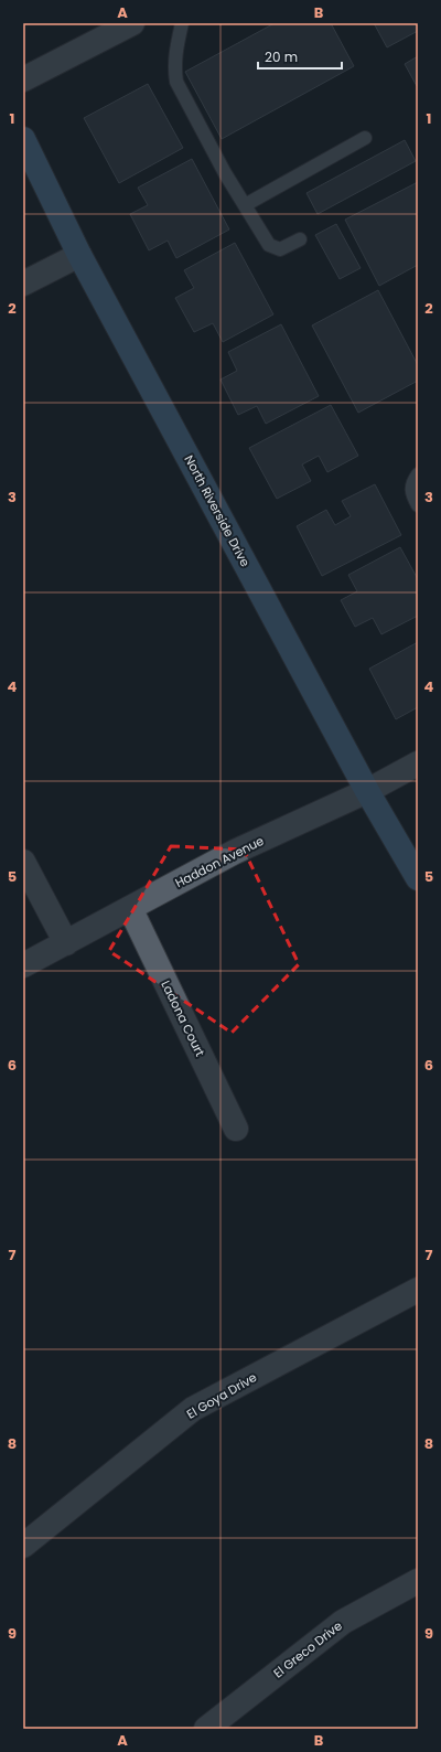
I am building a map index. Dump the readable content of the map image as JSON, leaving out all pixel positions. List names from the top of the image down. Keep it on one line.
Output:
{"streets":{"street":["North Riverside Drive","Haddon Avenue","Ladona Court","El Goya Drive","El Greco Drive"]},"crossings":[["North Riverside Drive","Haddon Avenue"],["Haddon Avenue","Ladona Court"]],"scale_bar":"20 m","grid":{"columns":["A","B"],"rows":["1","2","3","4","5","6","7","8","9"]}}
